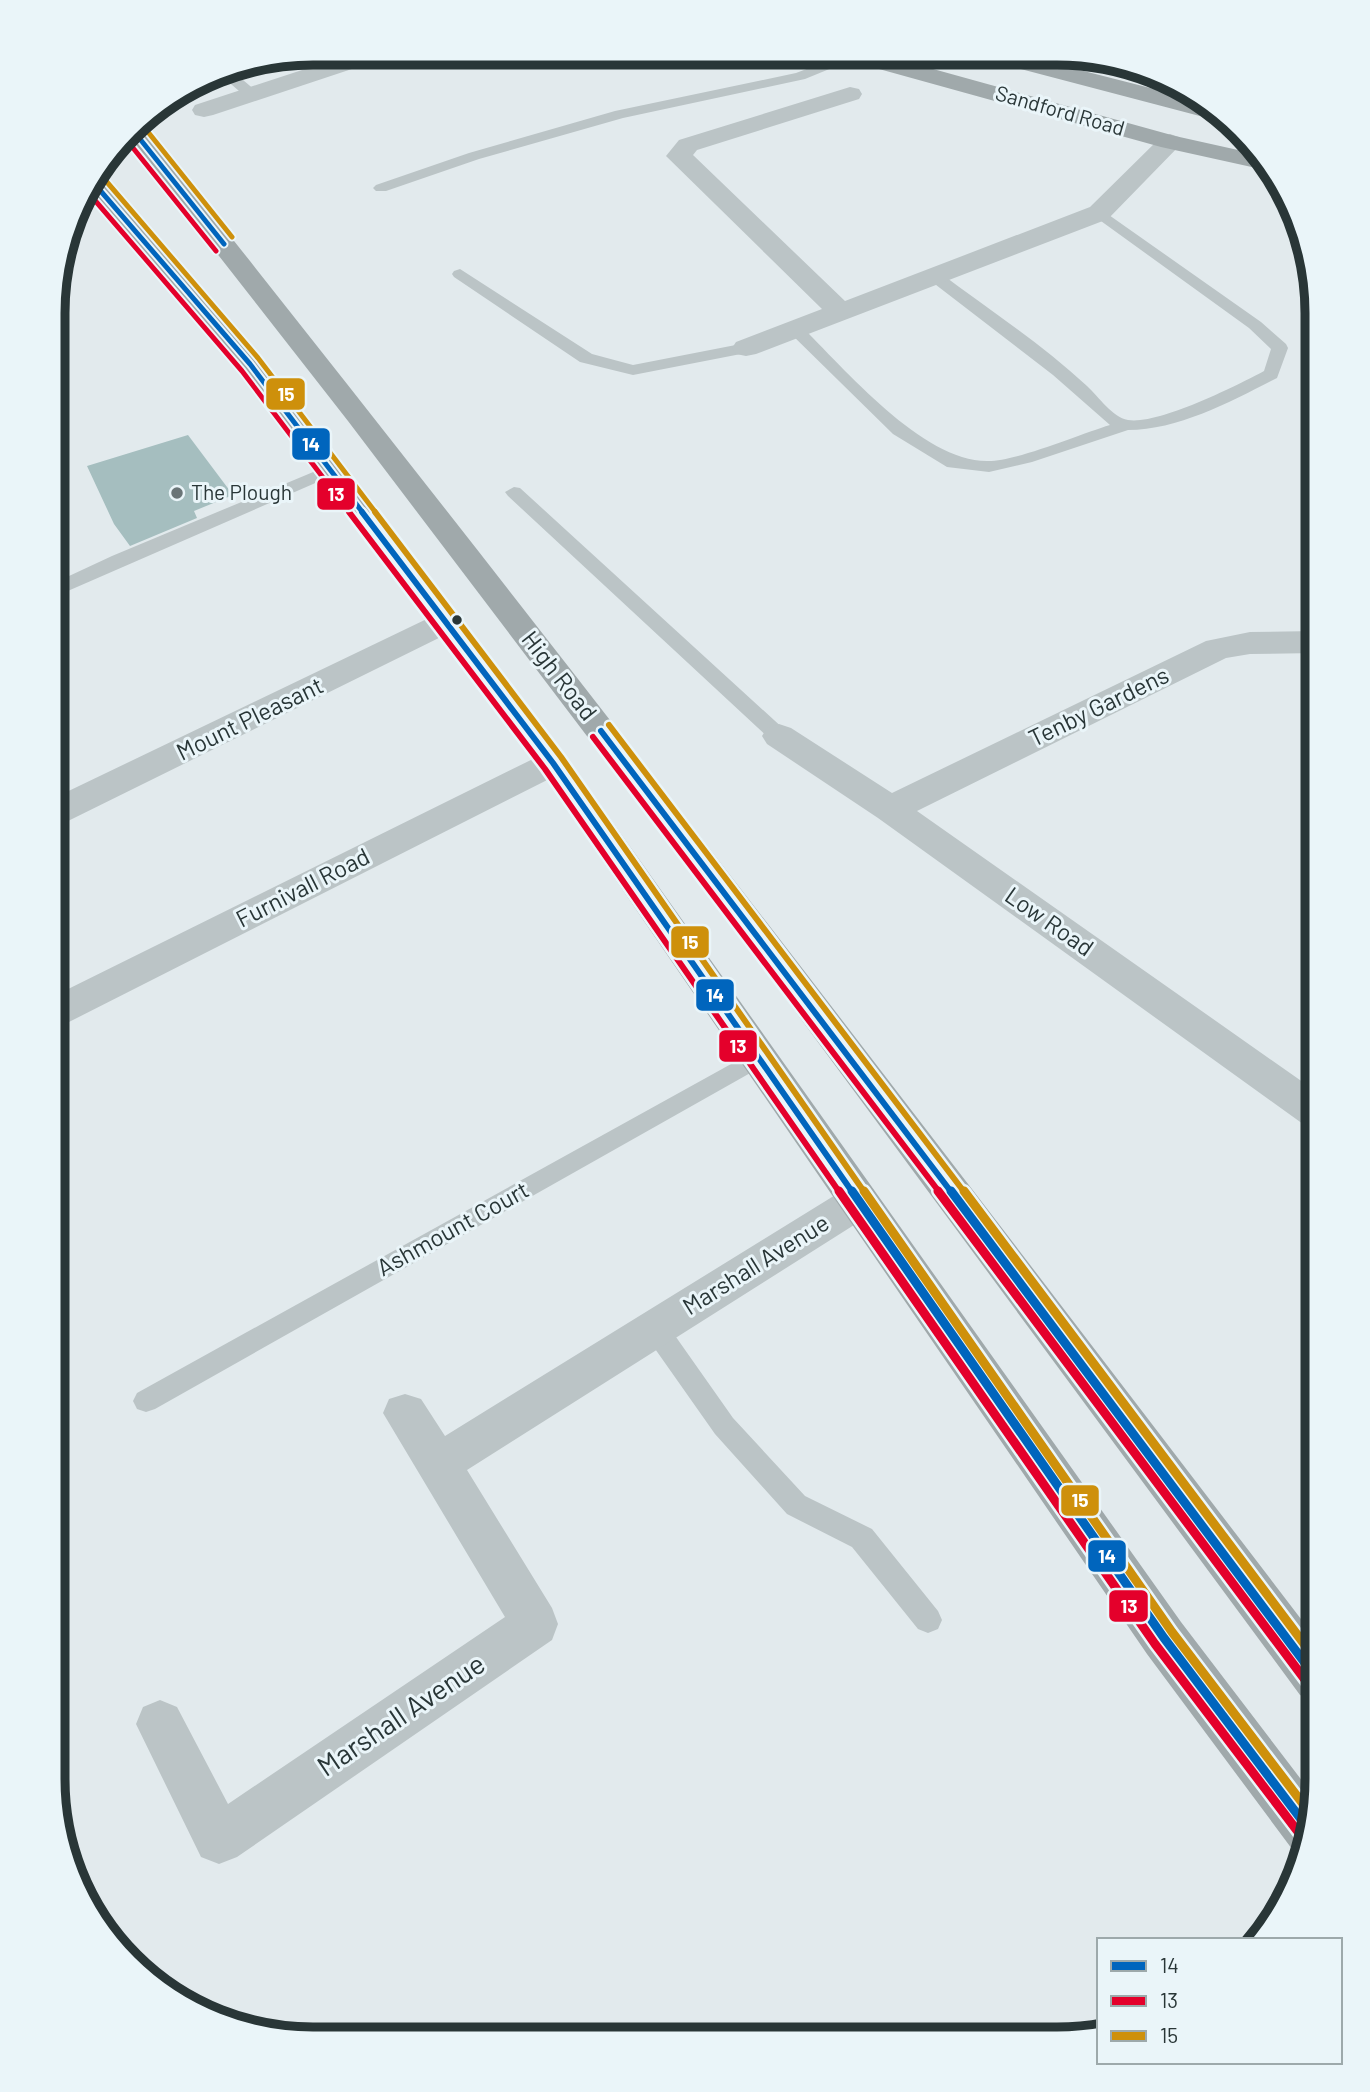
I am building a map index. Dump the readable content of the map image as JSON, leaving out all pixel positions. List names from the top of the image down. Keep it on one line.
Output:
{"streets":{"main road":["Sandford Road","High Road"],"street":["Tenby Gardens","Mount Pleasant","Furnivall Road","Low Road","Marshall Avenue"],"lane":["Ashmount Court"]},"crossings":[["Tenby Gardens","Low Road"]],"places":["The Plough"],"lines":["transit line 15","transit line 14","transit line 13"],"legend":["14","13","15"]}
